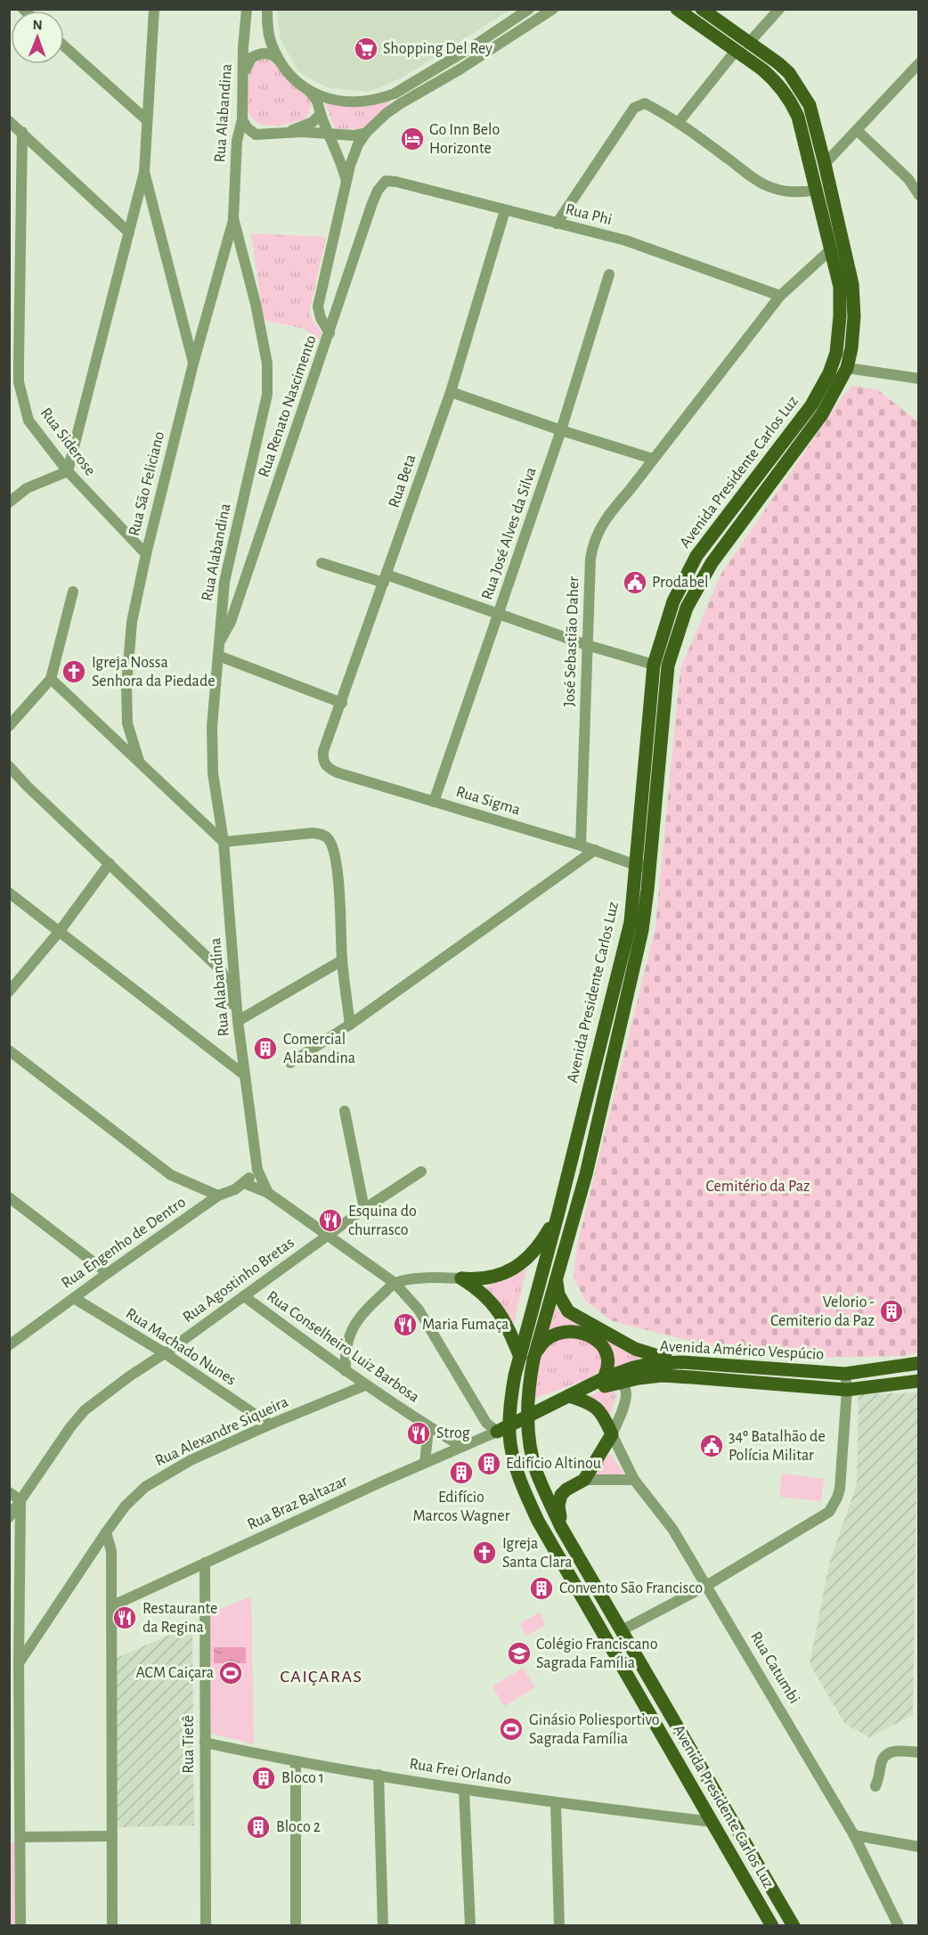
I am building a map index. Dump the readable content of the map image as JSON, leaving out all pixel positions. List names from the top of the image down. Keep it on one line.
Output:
{"streets":{"main road":["Avenida Presidente Carlos Luz","Avenida Américo Vespúcio","Rua Catumbi"],"street":["Rua Alabandina","Rua Phi","Rua Renato Nascimento","Rua Siderose","Rua Beta","Rua São Feliciano","Rua José Alves da Silva","José Sebastião Daher","Rua Sigma","Rua Engenho de Dentro","Rua Agostinho Bretas","Rua Machado Nunes","Rua Conselheiro Luiz Barbosa","Rua Alexandre Siqueira","Rua Braz Baltazar","Rua Tietê","Rua Frei Orlando"]},"crossings":[["Rua Alabandina","Rua Renato Nascimento"],["Rua Alabandina","Rua São Feliciano"],["Rua Alabandina","Rua Engenho de Dentro"],["Rua Phi","Rua Renato Nascimento"],["Rua Phi","Rua Beta"],["Rua Phi","José Sebastião Daher"],["Rua Siderose","Rua São Feliciano"],["Avenida Presidente Carlos Luz","José Sebastião Daher"],["Avenida Presidente Carlos Luz","Rua Sigma"],["Avenida Presidente Carlos Luz","Rua Frei Orlando"],["Rua Beta","Rua Sigma"],["Rua José Alves da Silva","Rua Sigma"],["José Sebastião Daher","Rua Sigma"],["Rua Engenho de Dentro","Rua Machado Nunes"],["Rua Agostinho Bretas","Rua Machado Nunes"],["Rua Agostinho Bretas","Rua Conselheiro Luiz Barbosa"],["Rua Machado Nunes","Rua Alexandre Siqueira"],["Rua Conselheiro Luiz Barbosa","Rua Alexandre Siqueira"],["Rua Conselheiro Luiz Barbosa","Rua Braz Baltazar"],["Avenida Américo Vespúcio","Rua Braz Baltazar"],["Avenida Américo Vespúcio","Rua Catumbi"],["Rua Braz Baltazar","Rua Tietê"],["Rua Tietê","Rua Frei Orlando"]],"districts":["CAIÇARAS"],"parks":["Cemitério da Paz"],"places":{"supermarket":["Shopping Del Rey"],"hotel":["Go Inn Belo Horizonte"],"public building":["Prodabel","34º Batalhão de Polícia Militar"],"church":["Igreja Nossa Senhora da Piedade","Igreja Santa Clara"],"building":["Comercial Alabandina","Velorio - Cemiterio da Paz","Edifício Altinou","Edifício Marcos Wagner","Convento São Francisco","Bloco 1","Bloco 2"],"restaurant":["Esquina do churrasco","Maria Fumaça","Strog","Restaurante da Regina"],"school or university":["Colégio Franciscano Sagrada Família"],"sports":["ACM Caiçara","Ginásio Poliesportivo Sagrada Família"]},"north":"top"}
